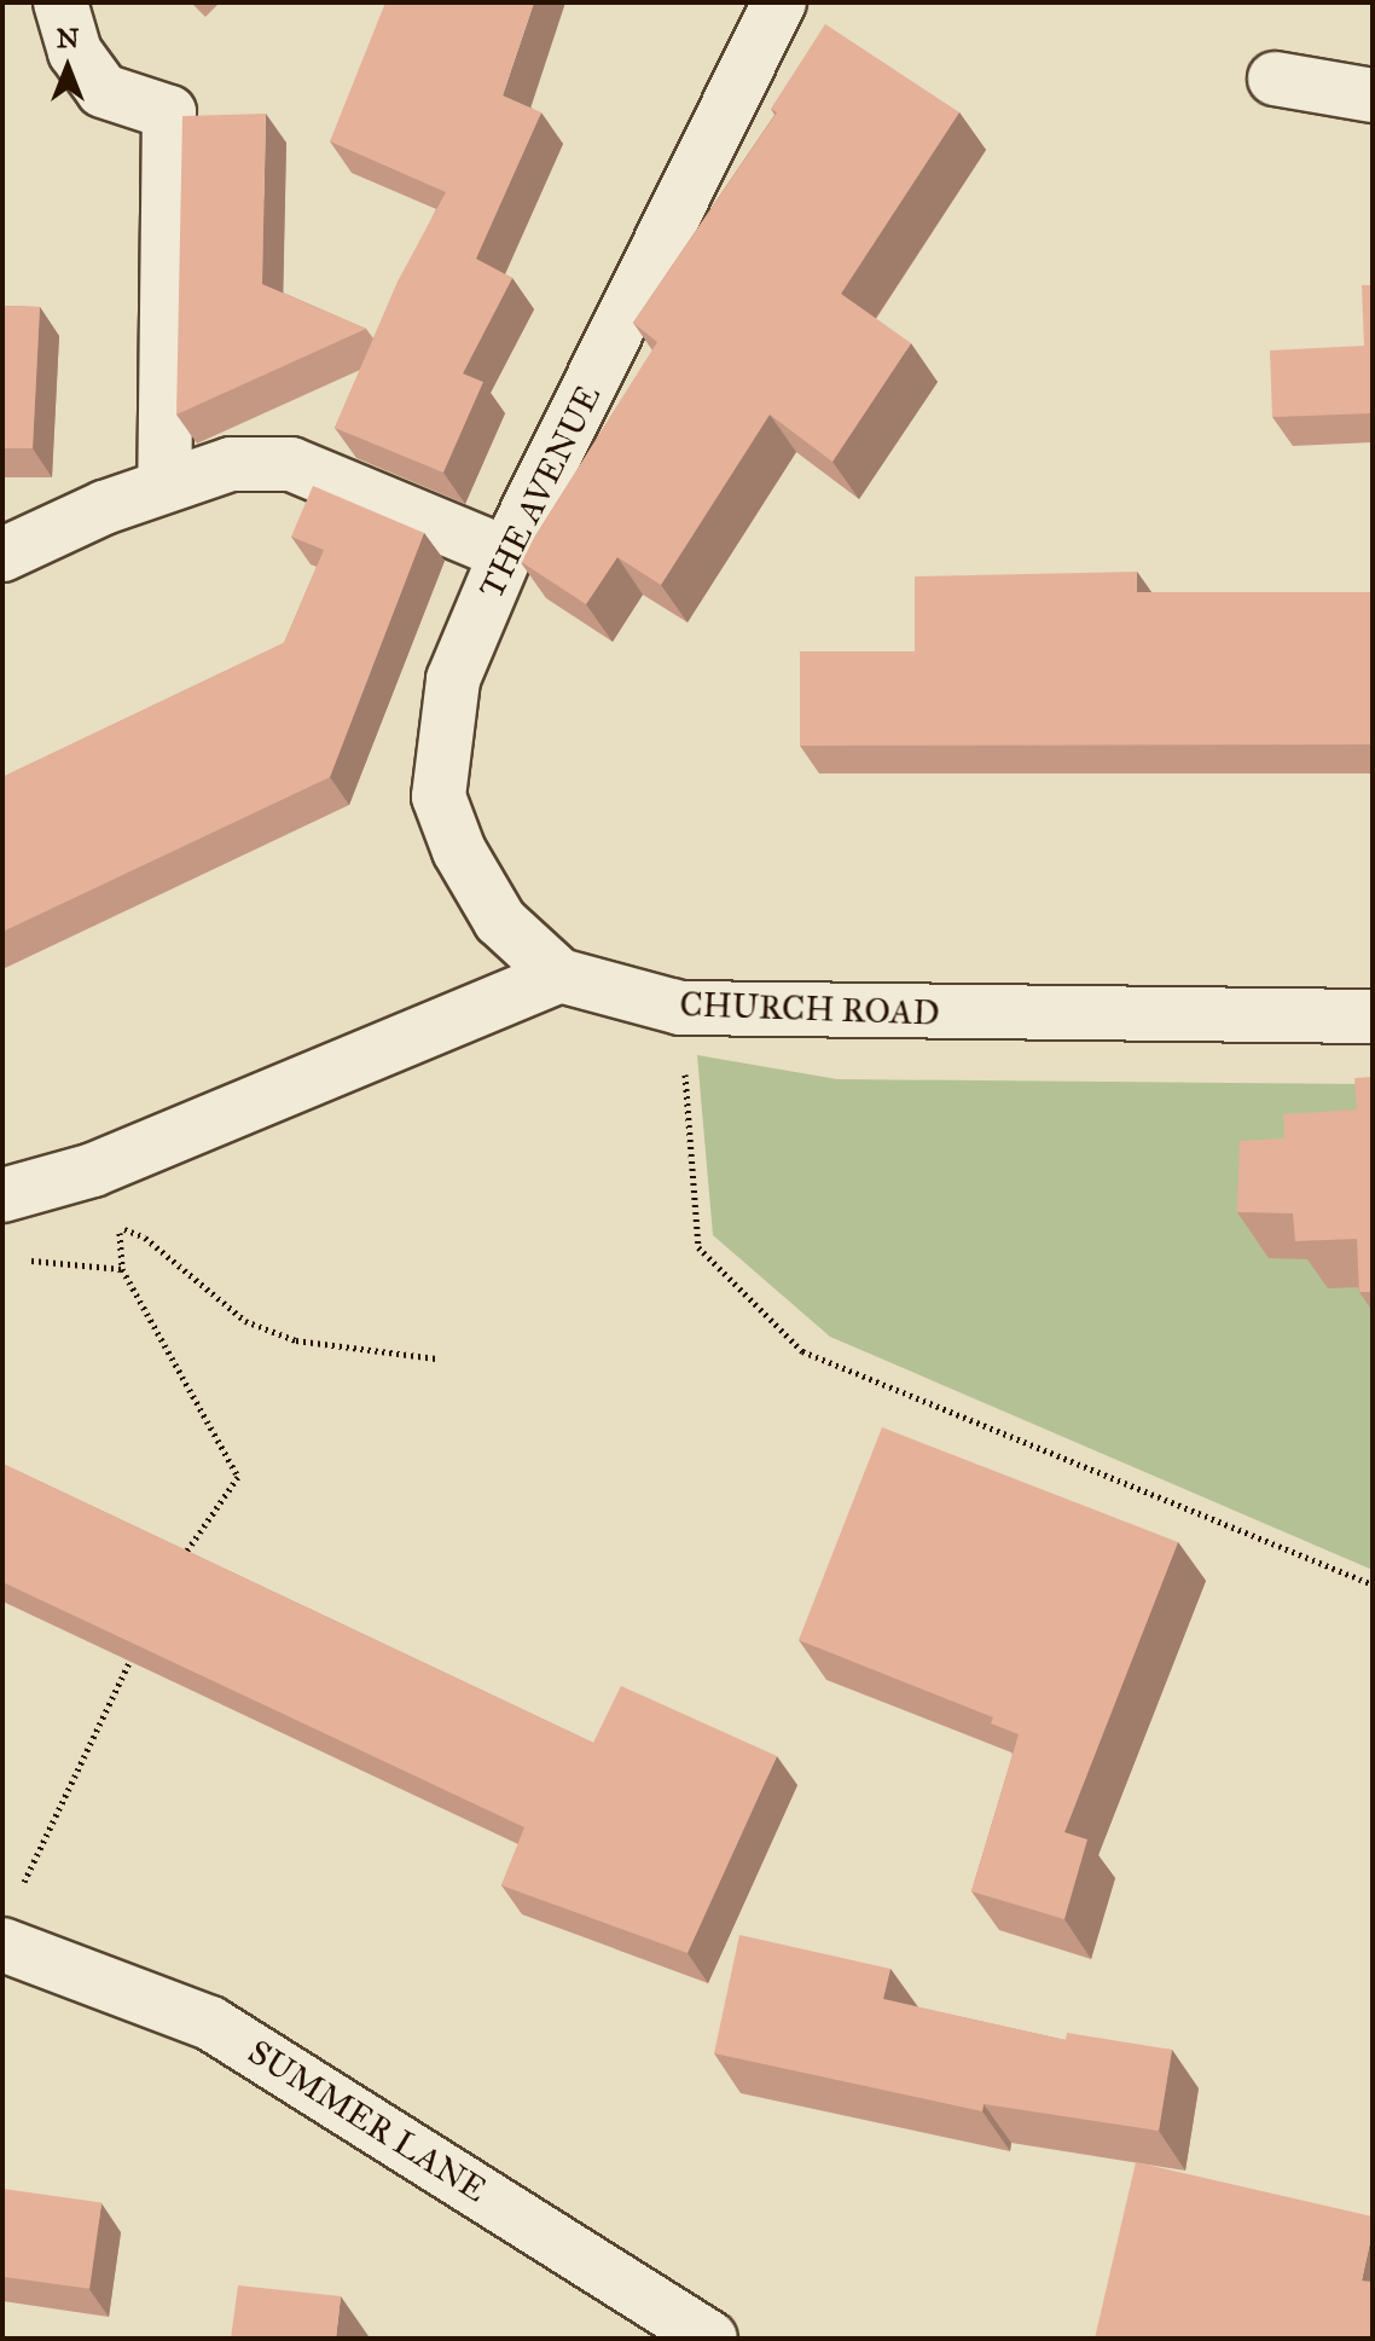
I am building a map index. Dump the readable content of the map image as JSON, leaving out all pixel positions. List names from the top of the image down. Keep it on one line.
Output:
{"streets":{"street":["THE AVENUE","CHURCH ROAD","SUMMER LANE"]},"crossings":[["THE AVENUE","CHURCH ROAD"]],"north":"top"}
